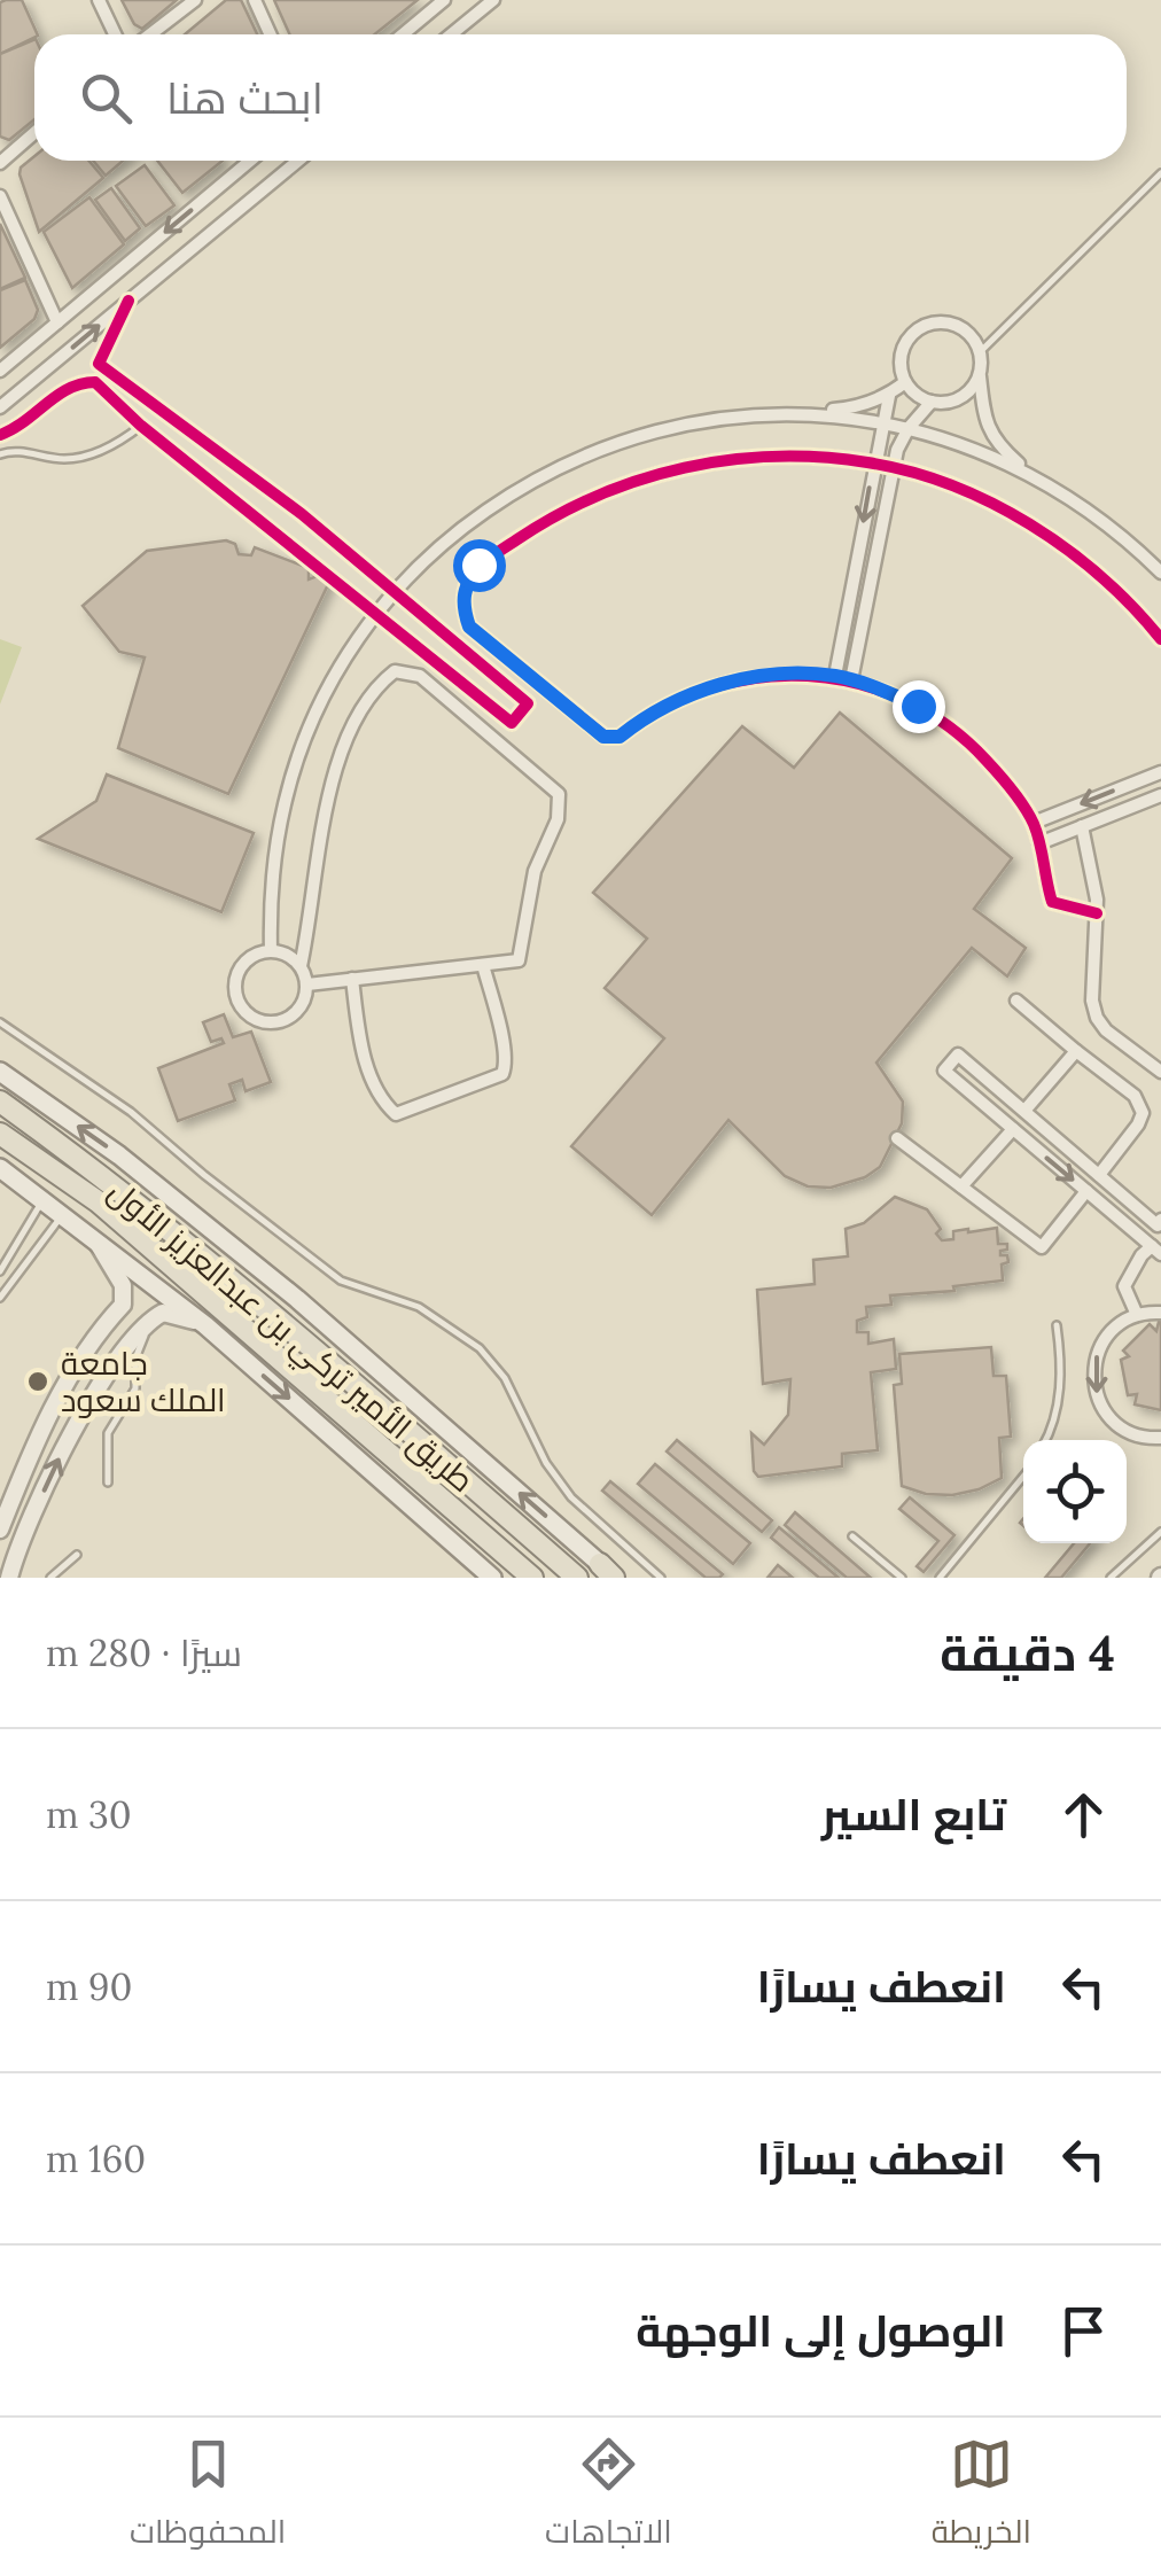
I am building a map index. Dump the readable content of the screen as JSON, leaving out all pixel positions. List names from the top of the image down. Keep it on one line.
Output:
{"streets":{"main road":["طريق الأمير تركي بن عبدالعزيز الأول"]},"places":["جامعة الملك سعود"],"page":{"search":"ابحث هنا","heading":["4 دقيقة","سيرًا · 280 m"],"list":[["تابع السير","30 m"],["انعطف يسارًا","90 m"],["انعطف يسارًا","160 m"],"الوصول إلى الوجهة"],"nav":["الخريطة","الاتجاهات","المحفوظات"]}}
